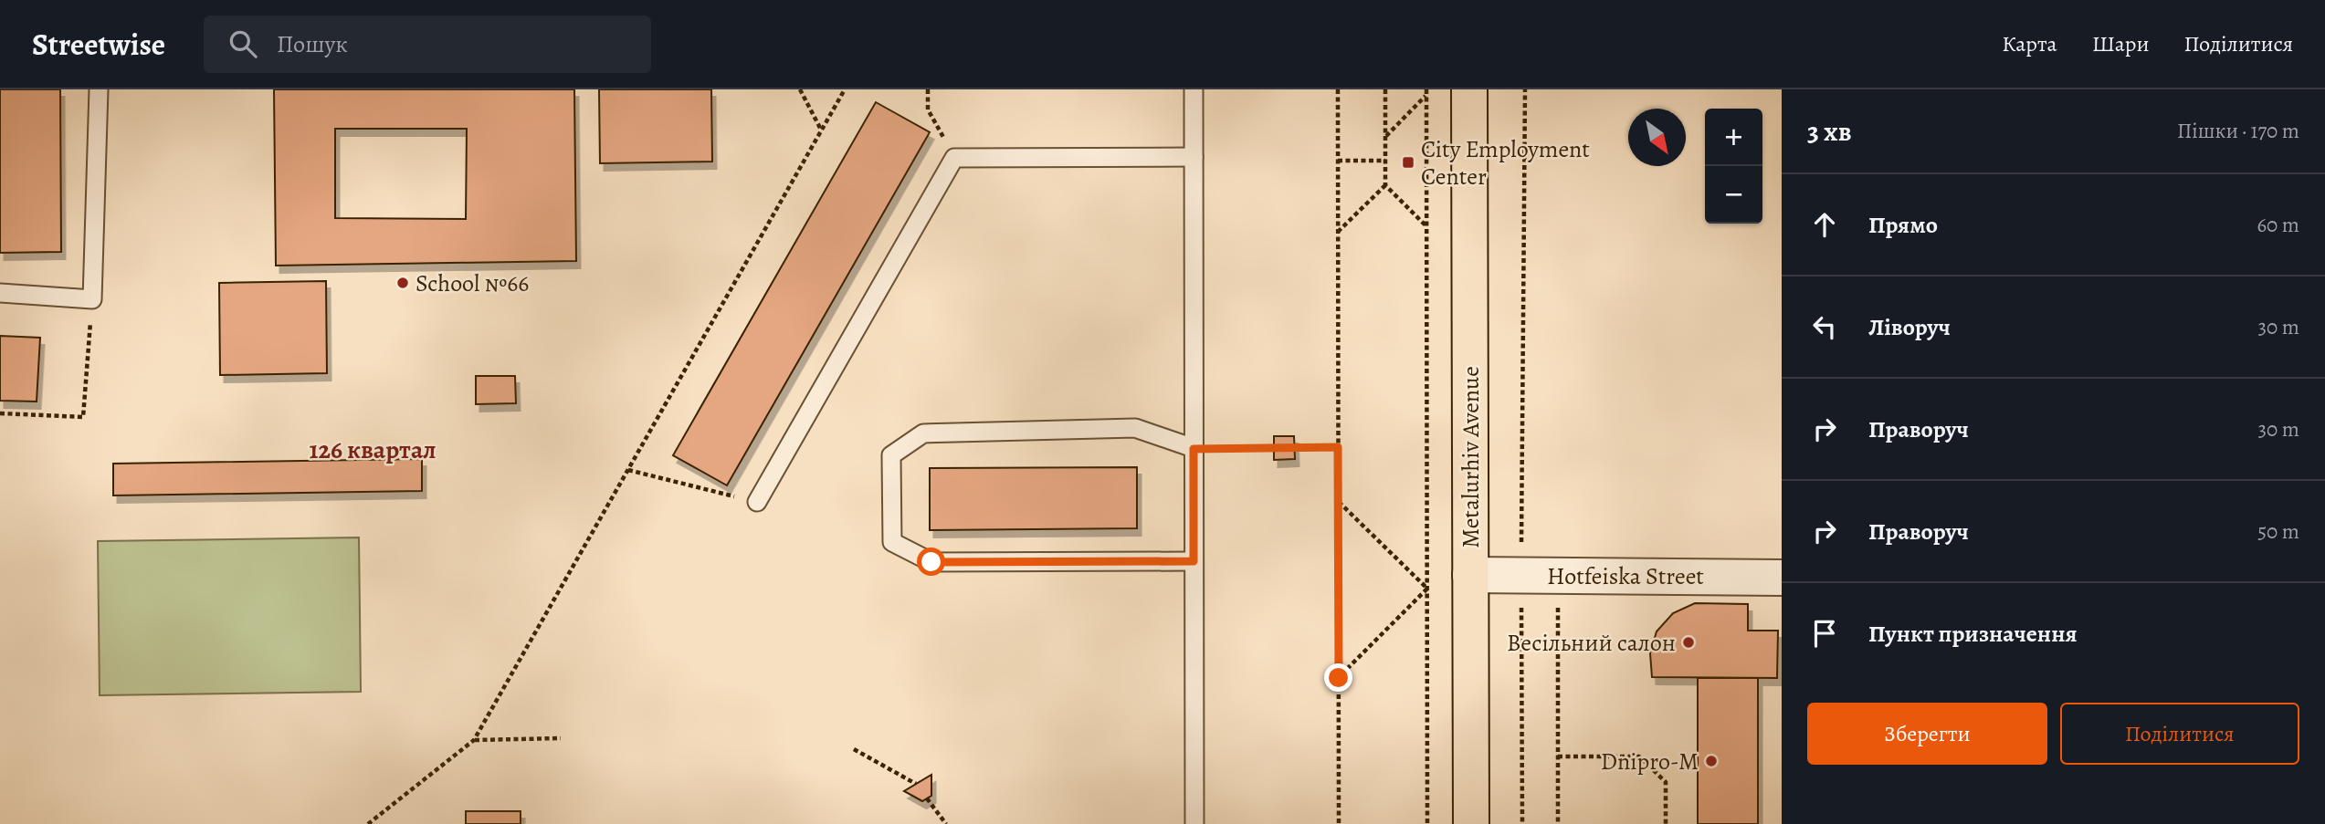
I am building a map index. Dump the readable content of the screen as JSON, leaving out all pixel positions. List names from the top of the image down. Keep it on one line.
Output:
{"streets":{"highway":["Metalurhiv Avenue"],"street":["Hotfeiska Street"]},"crossings":[["Metalurhiv Avenue","Hotfeiska Street"]],"districts":["126 квартал"],"places":{"transit":["City Employment Center"],"other":["School №66","Весільний салон","Dnipro-M"]},"north":"bottom right","page":{"header":"Streetwise","search":"Пошук","nav":["Карта","Шари","Поділитися"],"heading":["3 хв","Пішки · 170 m"],"map_buttons":["+","−"],"list":[["Прямо","60 m"],["Ліворуч","30 m"],["Праворуч","30 m"],["Праворуч","50 m"],"Пункт призначення"],"buttons":["Зберегти","Поділитися"]}}
